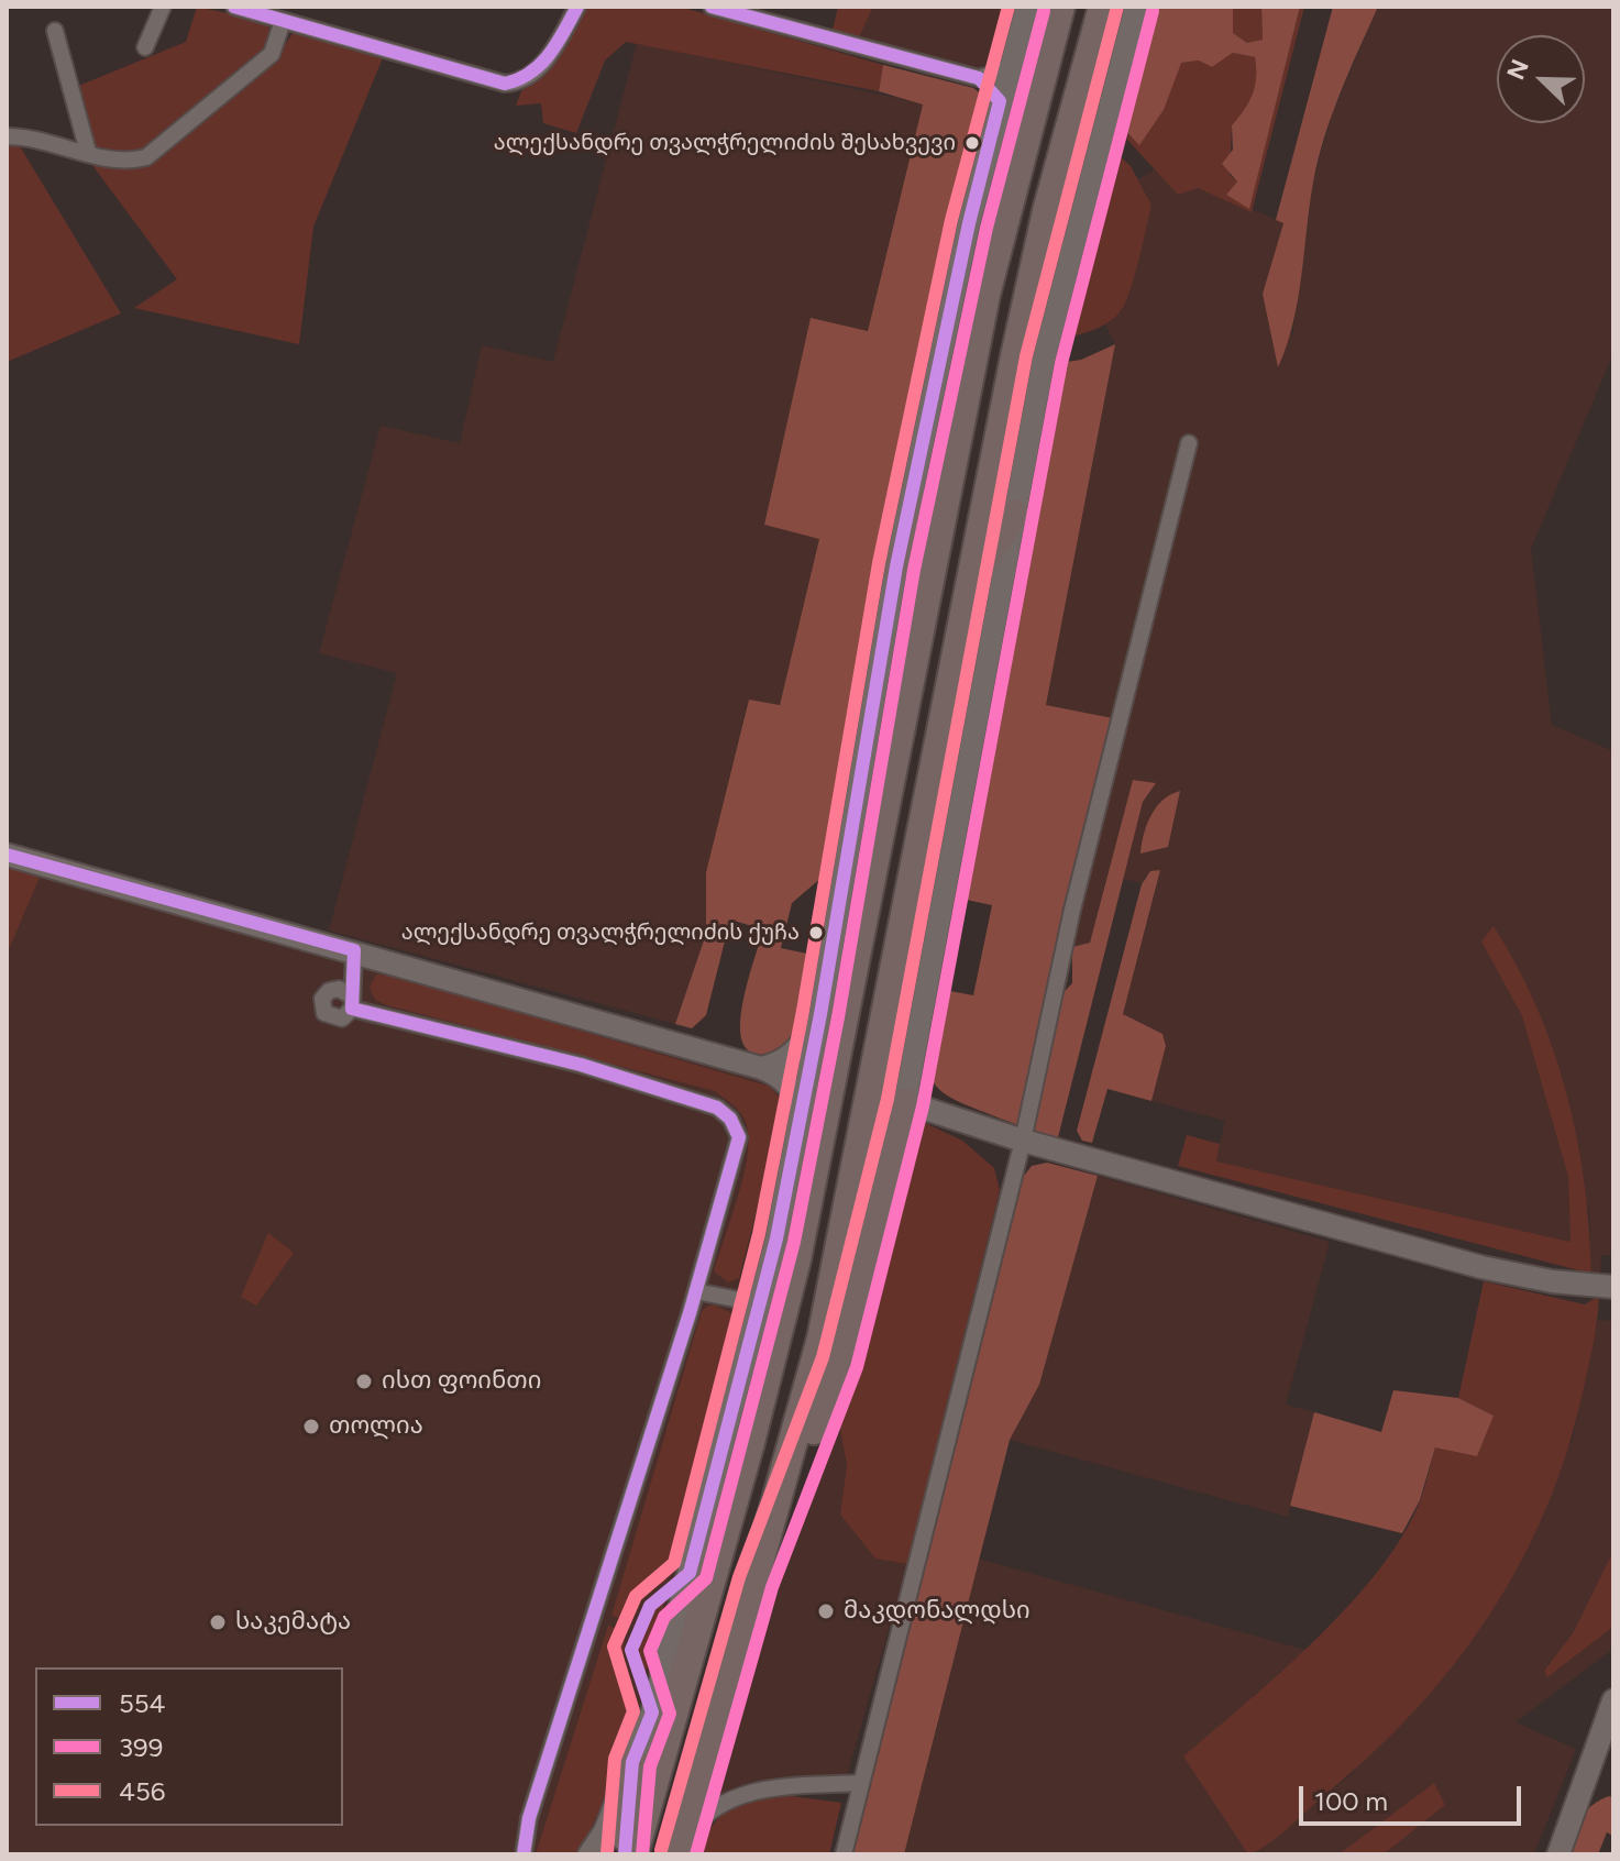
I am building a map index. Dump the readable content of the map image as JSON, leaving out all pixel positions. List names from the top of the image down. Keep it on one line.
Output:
{"places":["ალექსანდრე თვალჭრელიძის შესახვევი","ალექსანდრე თვალჭრელიძის ქუჩა","ისთ ფოინთი","თოლია","მაკდონალდსი","საკემატა"],"lines":["transit line 554","transit line 456","transit line 399"],"legend":["554","399","456"],"scale_bar":"100 m","north":"top left"}
